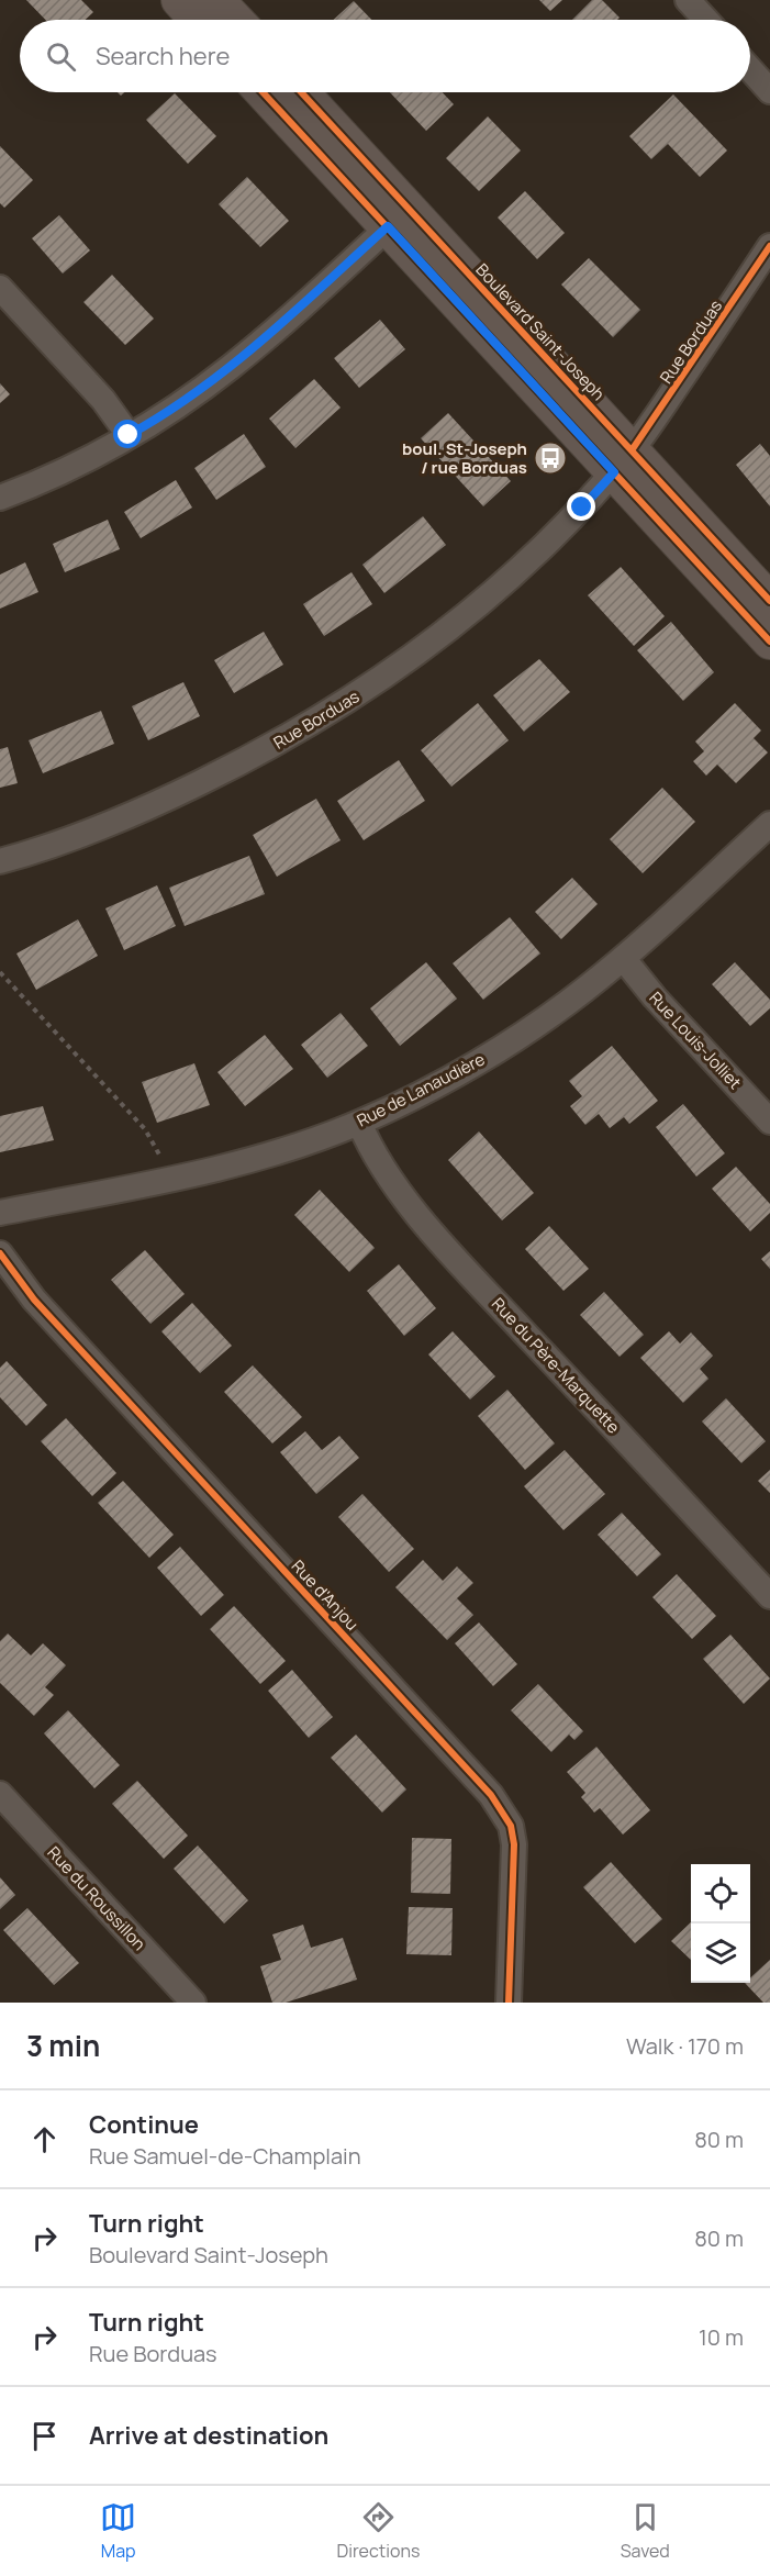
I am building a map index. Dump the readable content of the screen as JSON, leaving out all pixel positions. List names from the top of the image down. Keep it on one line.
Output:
{"streets":{"street":["Boulevard Saint-Joseph","Rue Borduas","Rue Louis-Jolliet","Rue de Lanaudière","Rue du Père-Marquette","Rue d'Anjou","Rue du Roussillon"]},"crossings":[["Boulevard Saint-Joseph","Rue Borduas"],["Rue Louis-Jolliet","Rue de Lanaudière"],["Rue de Lanaudière","Rue du Père-Marquette"]],"places":{"bus stop":["boul. St-Joseph / rue Borduas"]},"page":{"search":"Search here","heading":["3 min","Walk · 170 m"],"list":[["Continue","Rue Samuel-de-Champlain","80 m"],["Turn right","Boulevard Saint-Joseph","80 m"],["Turn right","Rue Borduas","10 m"],"Arrive at destination"],"nav":["Map","Directions","Saved"]}}
